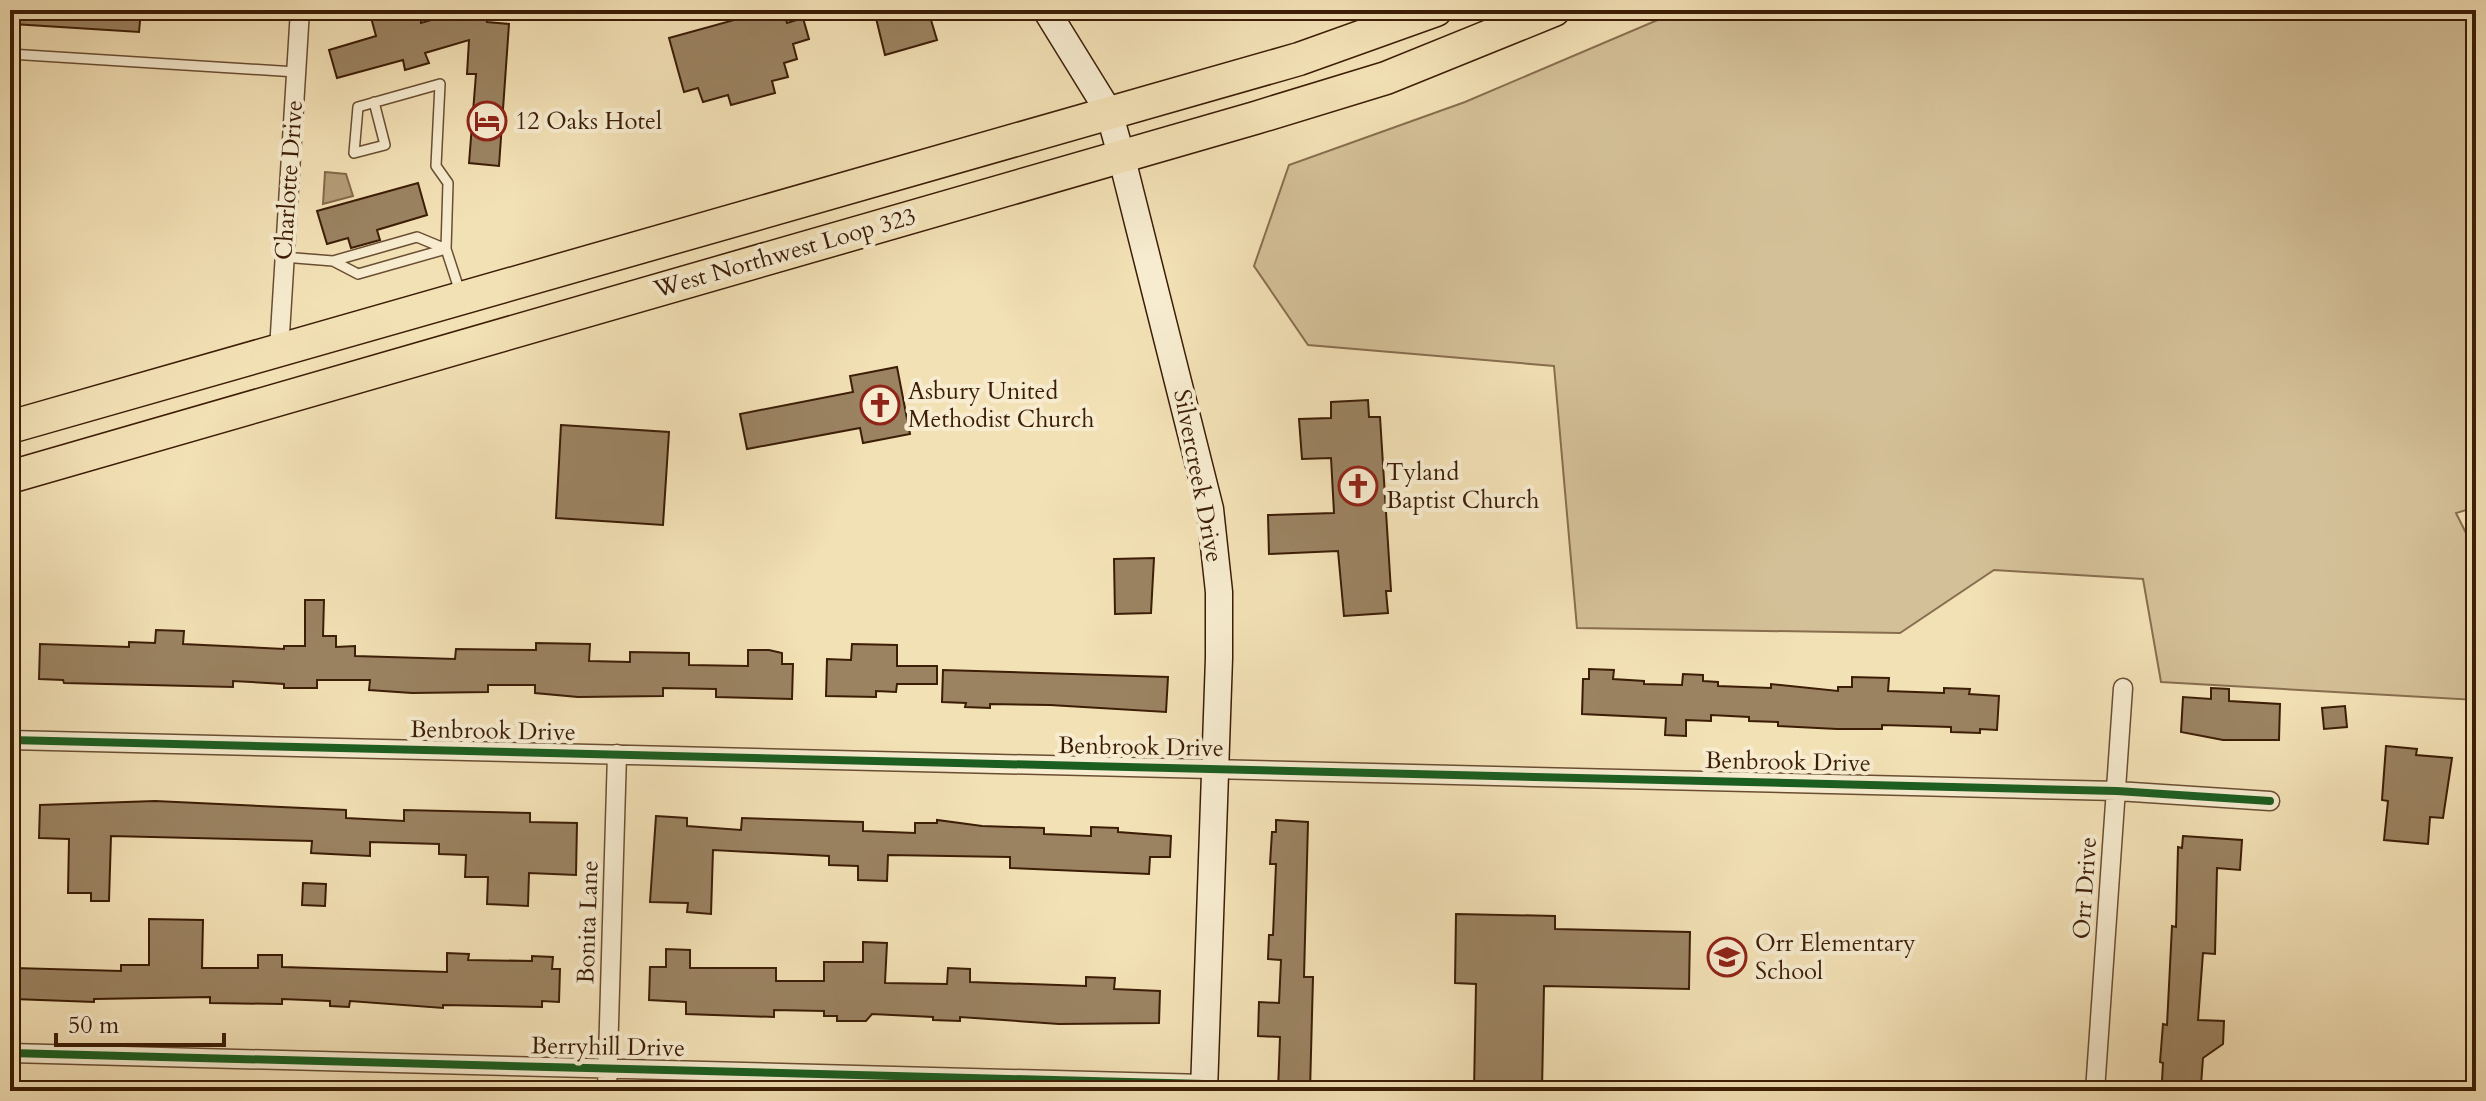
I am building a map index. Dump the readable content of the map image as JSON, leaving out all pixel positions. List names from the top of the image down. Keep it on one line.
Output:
{"streets":{"highway":["West Northwest Loop 323"],"street":["Charlotte Drive","Silvercreek Drive","Benbrook Drive","Orr Drive","Bonita Lane","Berryhill Drive"]},"crossings":[["Charlotte Drive","West Northwest Loop 323"],["West Northwest Loop 323","Silvercreek Drive"],["Silvercreek Drive","Benbrook Drive"],["Silvercreek Drive","Berryhill Drive"],["Benbrook Drive","Orr Drive"],["Benbrook Drive","Bonita Lane"],["Bonita Lane","Berryhill Drive"]],"places":{"hotel":["12 Oaks Hotel"],"church":["Asbury United Methodist Church","Tyland Baptist Church"],"school or university":["Orr Elementary School"]},"scale_bar":"50 m"}
